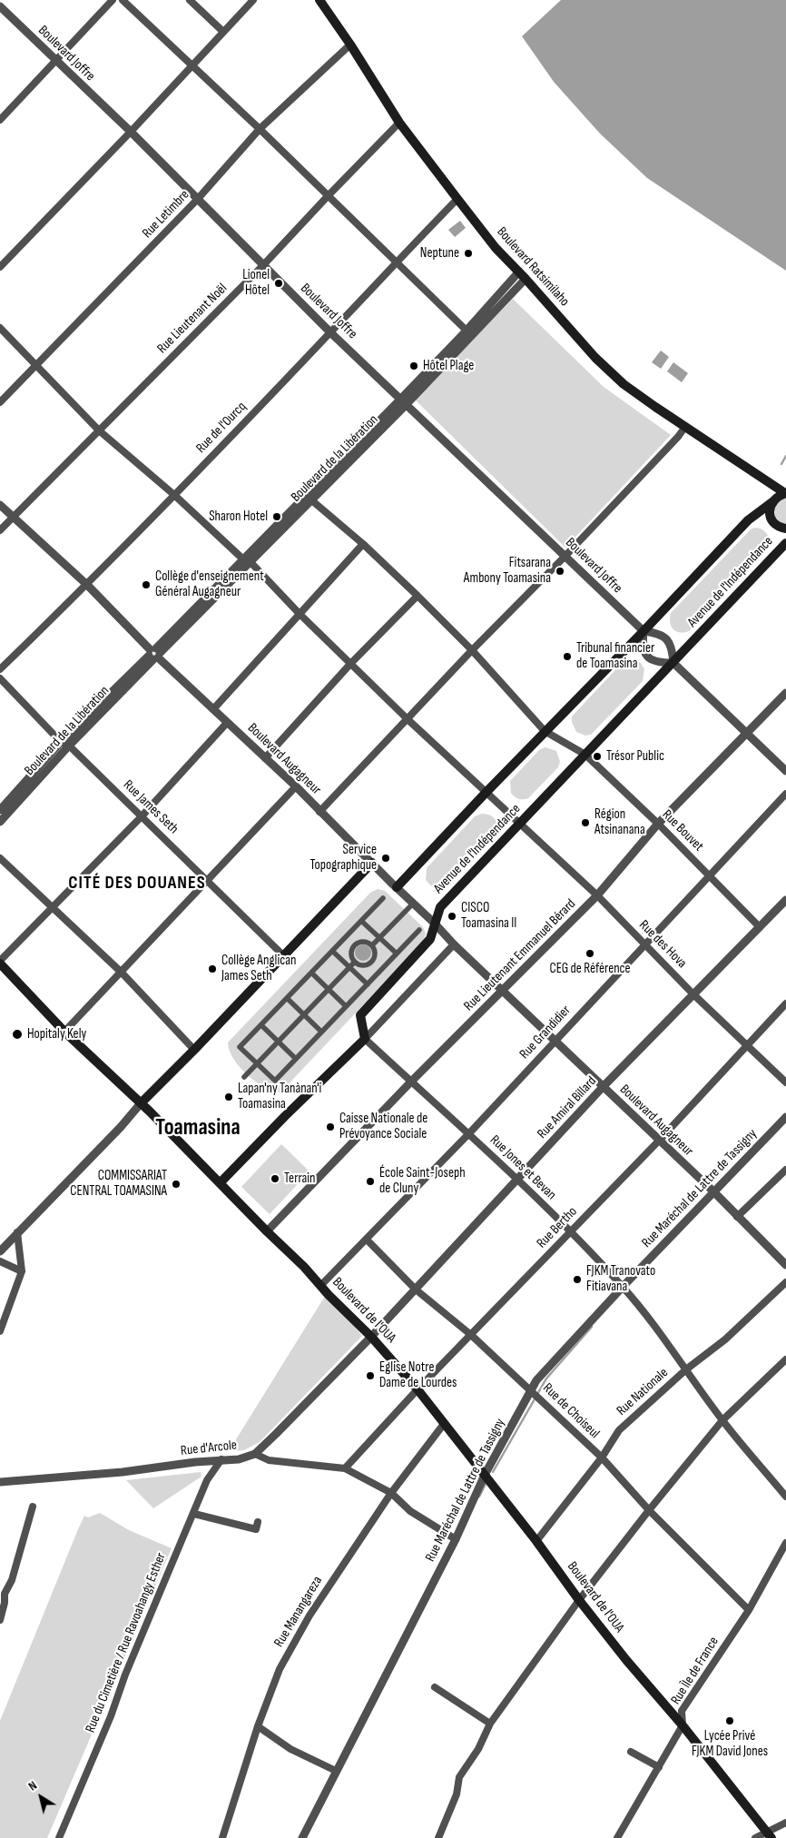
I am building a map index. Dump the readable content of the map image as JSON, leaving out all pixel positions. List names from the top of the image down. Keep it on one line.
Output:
{"streets":{"main road":["Boulevard Ratsimilaho","Avenue de l'Indépendance","Boulevard de l'OUA"],"street":["Boulevard Joffre","Rue Letimbre","Rue Lieutenant Noël","Rue de l'Ourcq","Boulevard de la Libération","Boulevard Augagneur","Rue James Seth","Rue Bouvet","Rue des Hova","Rue Lieutenant Emmanuel Bérard","Rue Grandidier","Rue Amiral Billard","Rue Jones et Bevan","Rue Maréchal de Lattre de Tassigny","Rue Bertho","Rue Nationale","Rue de Choiseul","Rue d'Arcole","Rue Manangareza","Rue du Cimetière / Rue Ravoahangy Esther","Rue Île de France"]},"crossings":[["Boulevard Joffre","Rue Letimbre"],["Boulevard Joffre","Rue Lieutenant Noël"],["Boulevard Joffre","Rue de l'Ourcq"],["Boulevard Joffre","Boulevard de la Libération"],["Rue Letimbre","Boulevard Ratsimilaho"],["Rue Letimbre","Rue des Hova"],["Boulevard Ratsimilaho","Rue Lieutenant Noël"],["Boulevard Ratsimilaho","Rue de l'Ourcq"],["Boulevard Ratsimilaho","Boulevard de la Libération"],["Rue Lieutenant Noël","Boulevard Augagneur"],["Rue Lieutenant Noël","Rue des Hova"],["Rue de l'Ourcq","Boulevard Augagneur"],["Rue de l'Ourcq","Rue des Hova"],["Boulevard de la Libération","Boulevard Augagneur"],["Boulevard de la Libération","Rue James Seth"],["Boulevard de la Libération","Rue Bouvet"],["Boulevard de la Libération","Rue des Hova"],["Avenue de l'Indépendance","Boulevard Augagneur"],["Avenue de l'Indépendance","Rue Bouvet"],["Avenue de l'Indépendance","Rue des Hova"],["Avenue de l'Indépendance","Rue Jones et Bevan"],["Boulevard Augagneur","Rue Lieutenant Emmanuel Bérard"],["Boulevard Augagneur","Rue Grandidier"],["Boulevard Augagneur","Rue Amiral Billard"],["Boulevard Augagneur","Rue Maréchal de Lattre de Tassigny"],["Boulevard Augagneur","Rue Bertho"],["Rue Bouvet","Rue Lieutenant Emmanuel Bérard"],["Rue Bouvet","Rue Grandidier"],["Rue Bouvet","Rue Amiral Billard"],["Rue des Hova","Rue Lieutenant Emmanuel Bérard"],["Rue des Hova","Rue Grandidier"],["Rue des Hova","Rue Amiral Billard"],["Rue des Hova","Rue Bertho"],["Rue Lieutenant Emmanuel Bérard","Rue Jones et Bevan"],["Rue Lieutenant Emmanuel Bérard","Boulevard de l'OUA"],["Rue Grandidier","Rue Jones et Bevan"],["Rue Grandidier","Boulevard de l'OUA"],["Rue Grandidier","Rue de Choiseul"],["Rue Amiral Billard","Rue Jones et Bevan"],["Rue Amiral Billard","Boulevard de l'OUA"],["Rue Amiral Billard","Rue de Choiseul"],["Rue Amiral Billard","Rue d'Arcole"],["Rue Jones et Bevan","Rue Maréchal de Lattre de Tassigny"],["Rue Jones et Bevan","Rue Bertho"],["Rue Jones et Bevan","Rue Nationale"],["Rue Maréchal de Lattre de Tassigny","Boulevard de l'OUA"],["Rue Maréchal de Lattre de Tassigny","Rue de Choiseul"],["Rue Bertho","Boulevard de l'OUA"],["Rue Bertho","Rue de Choiseul"],["Boulevard de l'OUA","Rue Nationale"],["Boulevard de l'OUA","Rue d'Arcole"],["Boulevard de l'OUA","Rue Manangareza"],["Boulevard de l'OUA","Rue Île de France"],["Rue Nationale","Rue de Choiseul"],["Rue de Choiseul","Rue Île de France"],["Rue d'Arcole","Rue du Cimetière / Rue Ravoahangy Esther"]],"districts":["CITÉ DES DOUANES","Toamasina"],"places":["Neptune","Lionel Hôtel","Hôtel Plage","Sharon Hotel","Fitsarana Ambony Toamasina","Collège d'enseignement Général Augagneur","Tribunal financier de Toamasina","Trésor Public","Région Atsinanana","Service Topographique","CISCO Toamasina II","CEG de Référence","Collège Anglican James Seth","Hopitaly Kely","Lapan'ny Tanànan'i Toamasina","Caisse Nationale de Prévoyance Sociale","Terrain","École Saint-Joseph de Cluny","COMMISSARIAT CENTRAL TOAMASINA","FJKM Tranovato Fitiavana","Eglise Notre Dame de Lourdes","Lycée Privé FJKM David Jones"],"north":"top left"}
